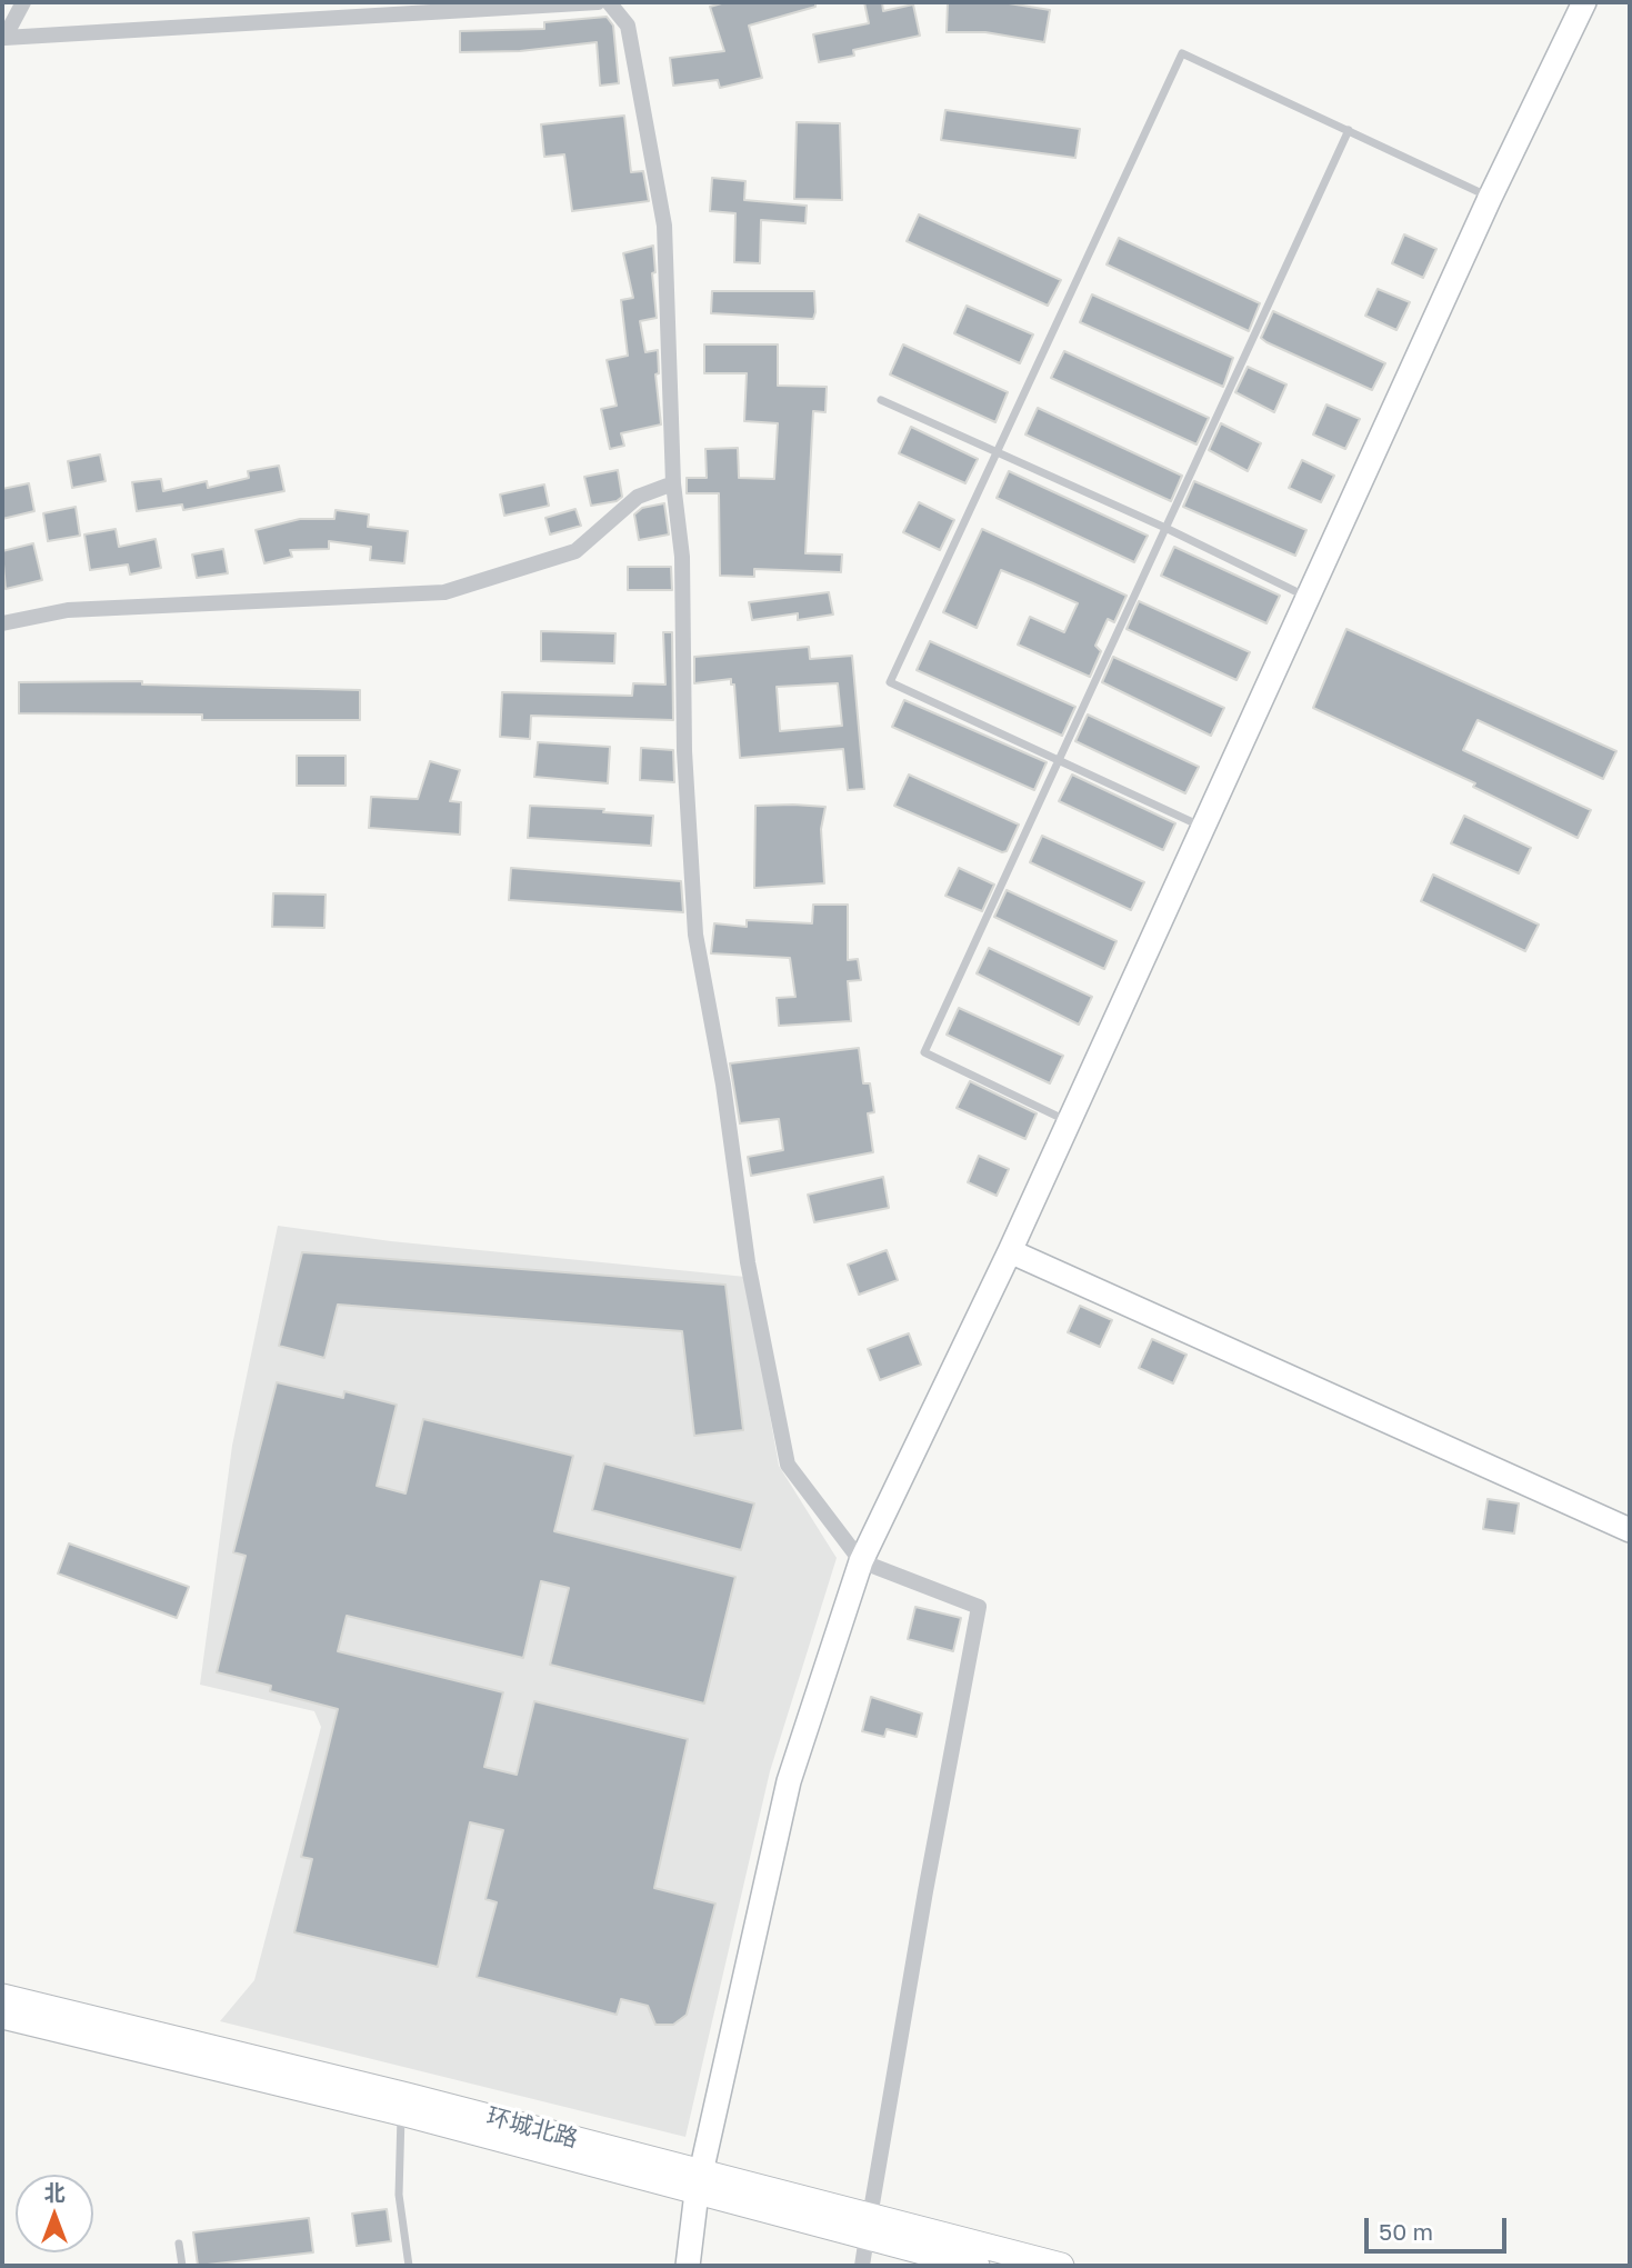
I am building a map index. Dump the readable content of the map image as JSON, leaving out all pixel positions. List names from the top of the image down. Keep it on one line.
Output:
{"streets":{"main road":["环城北路"]},"scale_bar":"50 m","north":"top"}
